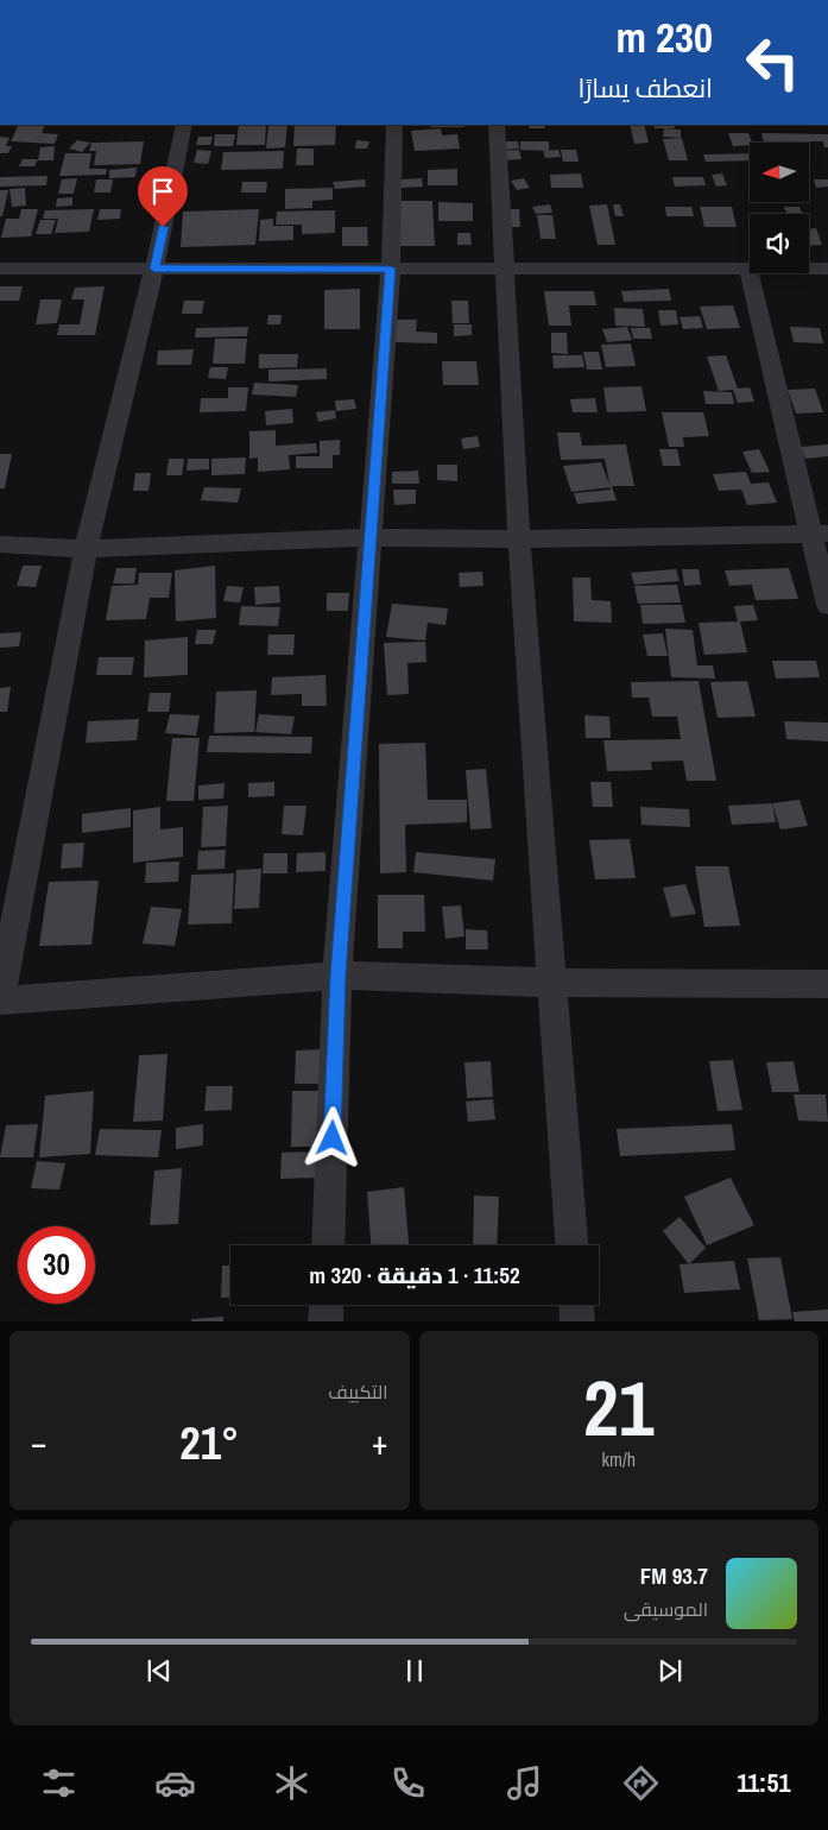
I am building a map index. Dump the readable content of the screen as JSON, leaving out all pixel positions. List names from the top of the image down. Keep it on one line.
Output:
{"north":"left","page":{"turn":["230 m","انعطف يسارًا"],"limit":"30","trip":"11:52 · 1 دقيقة · 320 m","tile":[["21","km/h"],"التكييف"],"heat":["−","21°","+"],"song":["93.7 FM","الموسيقى"],"tabs":"11:51"}}
